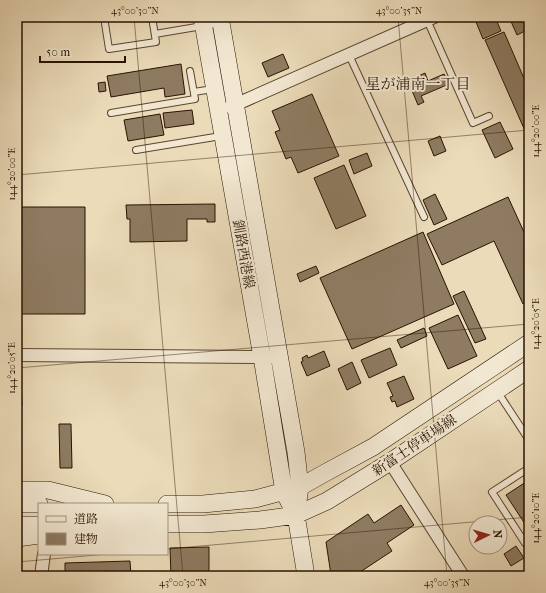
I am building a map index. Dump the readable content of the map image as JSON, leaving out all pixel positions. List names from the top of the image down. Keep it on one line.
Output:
{"streets":{"main road":["釧路西港線","新富士停車場線"]},"crossings":[["釧路西港線","新富士停車場線"]],"districts":["星が浦南一丁目"],"legend":["道路","建物"],"scale_bar":"50 m","north":"right","coordinates":["43°00'30\"N","43°00'35\"N","144°20'00\"E","144°20'05\"E","144°20'10\"E"]}
